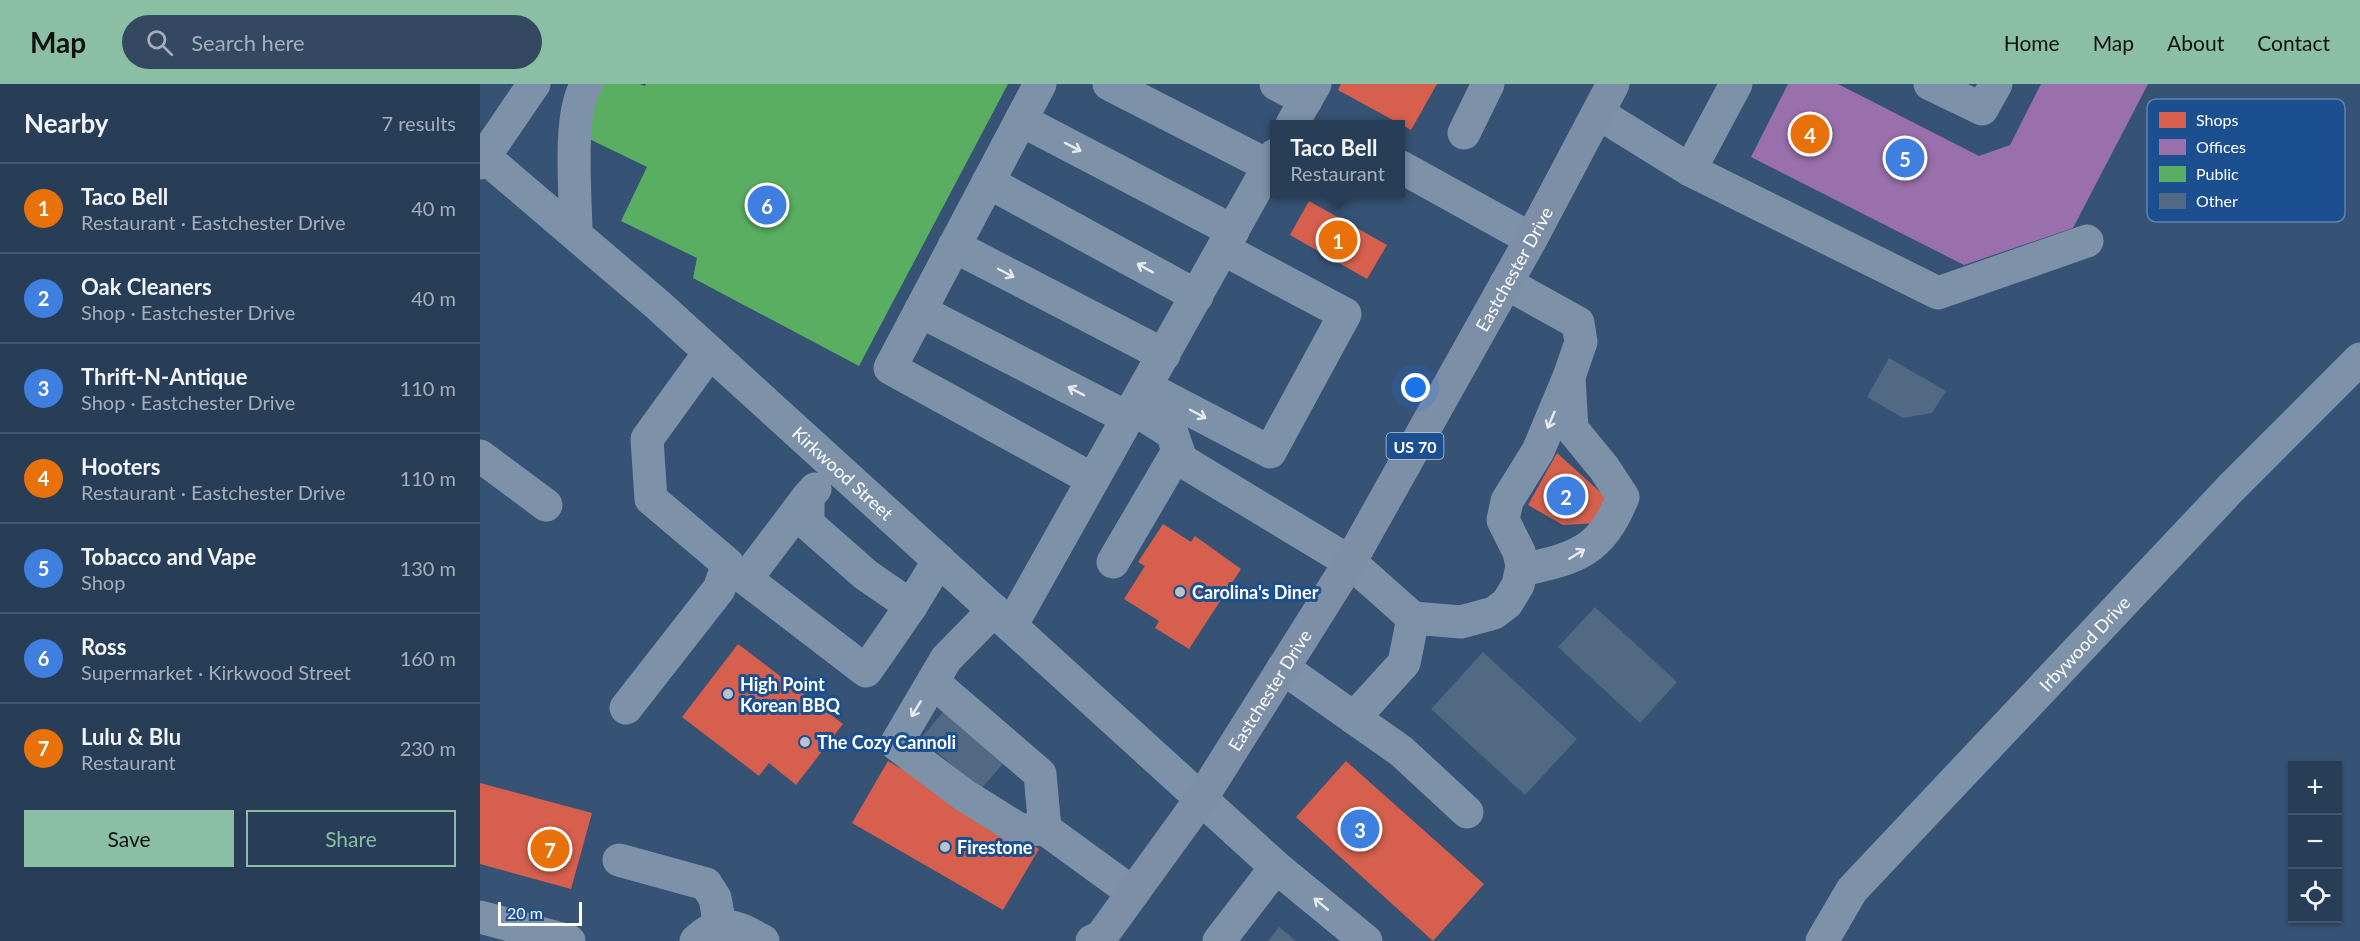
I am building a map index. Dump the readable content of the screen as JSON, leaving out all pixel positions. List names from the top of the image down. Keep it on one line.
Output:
{"streets":{"main road":["Eastchester Drive","US 70"],"street":["Kirkwood Street","Irbywood Drive"]},"crossings":[["Eastchester Drive","Kirkwood Street"]],"places":["Carolina's Diner","High Point Korean BBQ","The Cozy Cannoli","Firestone"],"legend":["Shops","Offices","Public","Other"],"scale_bar":"20 m","page":{"header":"Map","search":"Search here","nav":["Home","Map","About","Contact"],"heading":["Nearby","7 results"],"pins":["4","5","6","1","2","3","7"],"popup":["Taco Bell","Restaurant"],"list":[{"mark":"1","name":"Taco Bell","note":"Restaurant · Eastchester Drive","value":"40 m"},{"mark":"2","name":"Oak Cleaners","note":"Shop · Eastchester Drive","value":"40 m"},{"mark":"3","name":"Thrift-N-Antique","note":"Shop · Eastchester Drive","value":"110 m"},{"mark":"4","name":"Hooters","note":"Restaurant · Eastchester Drive","value":"110 m"},{"mark":"5","name":"Tobacco and Vape","note":"Shop","value":"130 m"},{"mark":"6","name":"Ross","note":"Supermarket · Kirkwood Street","value":"160 m"},{"mark":"7","name":"Lulu & Blu","note":"Restaurant","value":"230 m"}],"map_buttons":["+","−"],"buttons":["Save","Share"],"scale":"20 m"}}
